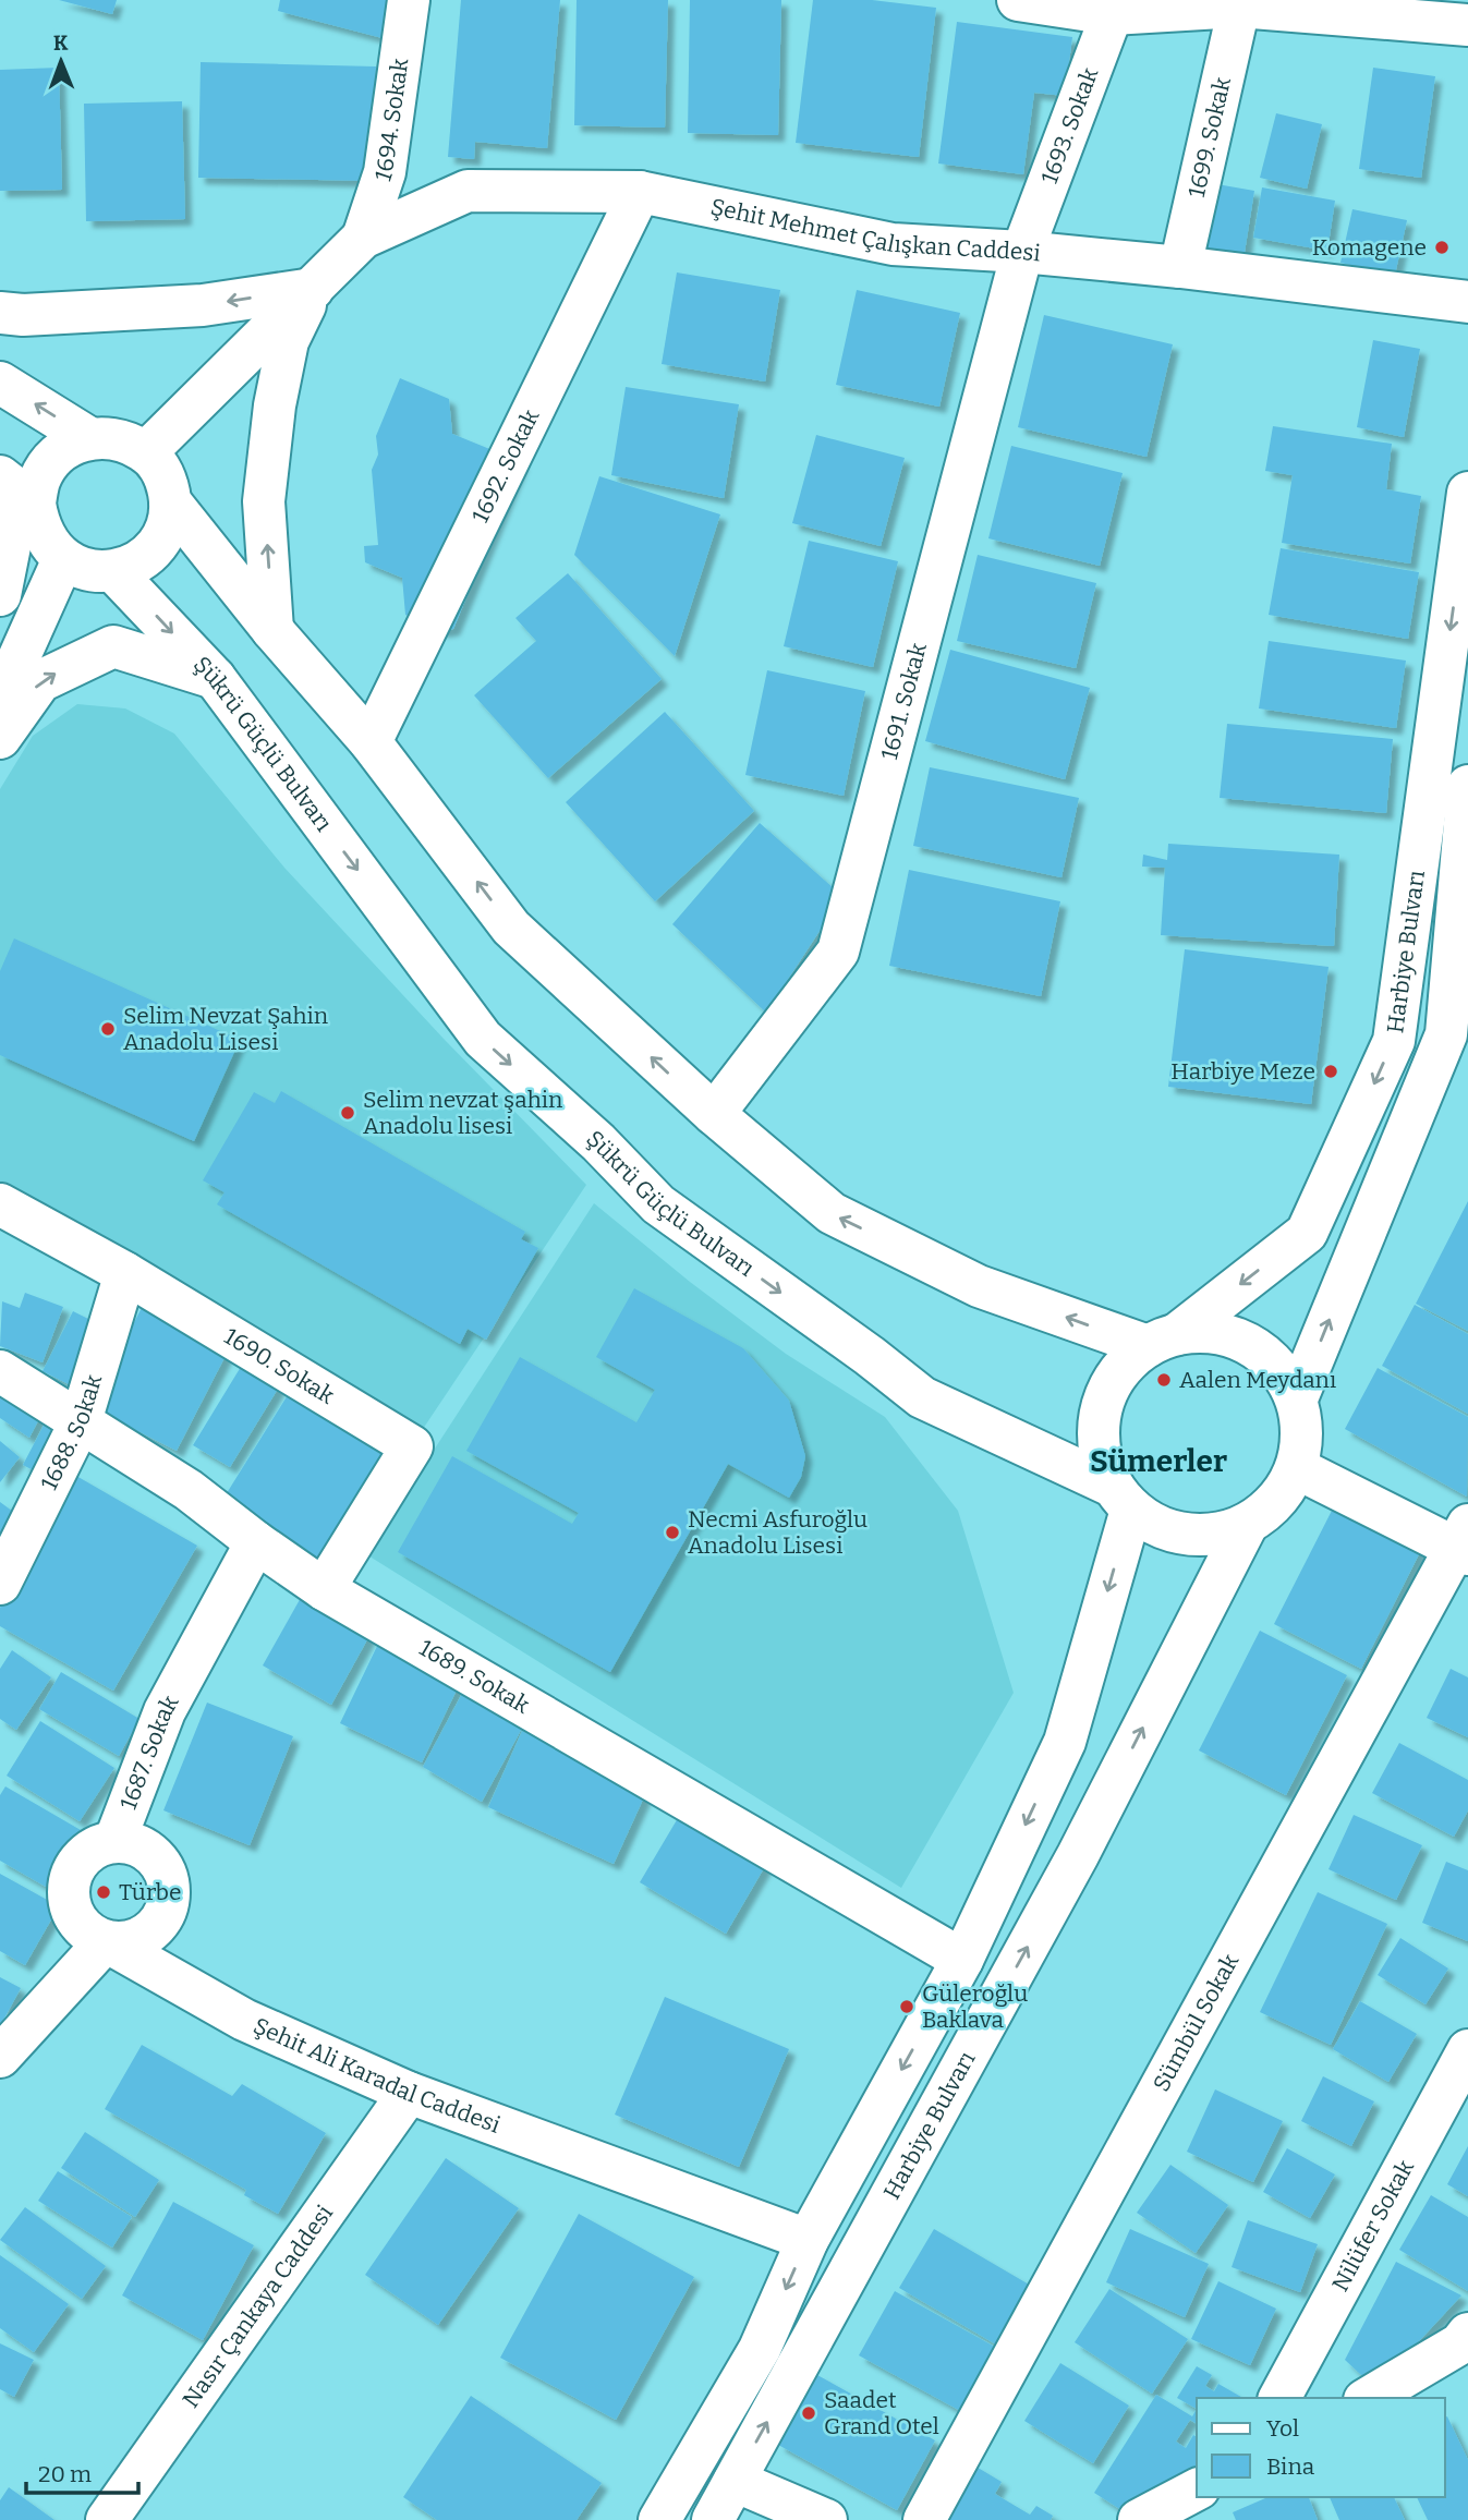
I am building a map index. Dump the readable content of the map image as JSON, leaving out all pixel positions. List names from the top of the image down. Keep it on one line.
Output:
{"streets":{"street":["1694. Sokak","1693. Sokak","1699. Sokak","Şehit Mehmet Çalışkan Caddesi","1692. Sokak","1691. Sokak","Şükrü Güçlü Bulvarı","Harbiye Bulvarı","1690. Sokak","1688. Sokak","1689. Sokak","1687. Sokak","Sümbül Sokak","Şehit Ali Karadal Caddesi","Nilüfer Sokak","Nasır Çankaya Caddesi"]},"crossings":[["1694. Sokak","Şehit Mehmet Çalışkan Caddesi"],["1693. Sokak","Şehit Mehmet Çalışkan Caddesi"],["1693. Sokak","1691. Sokak"],["1699. Sokak","Şehit Mehmet Çalışkan Caddesi"],["Şehit Mehmet Çalışkan Caddesi","1692. Sokak"],["Şehit Mehmet Çalışkan Caddesi","1691. Sokak"],["Şehit Mehmet Çalışkan Caddesi","Şükrü Güçlü Bulvarı"],["Şükrü Güçlü Bulvarı","Harbiye Bulvarı"],["1690. Sokak","1688. Sokak"],["1690. Sokak","1689. Sokak"],["1688. Sokak","1689. Sokak"],["1689. Sokak","1687. Sokak"],["1687. Sokak","Şehit Ali Karadal Caddesi"],["Şehit Ali Karadal Caddesi","Nasır Çankaya Caddesi"]],"districts":["Sümerler"],"places":["Komagene","Selim Nevzat Şahin Anadolu Lisesi","Harbiye Meze","Selim nevzat şahin Anadolu lisesi","Aalen Meydanı","Necmi Asfuroğlu Anadolu Lisesi","Türbe","Güleroğlu Baklava","Saadet Grand Otel"],"legend":["Yol","Bina"],"scale_bar":"20 m","north":"top"}
